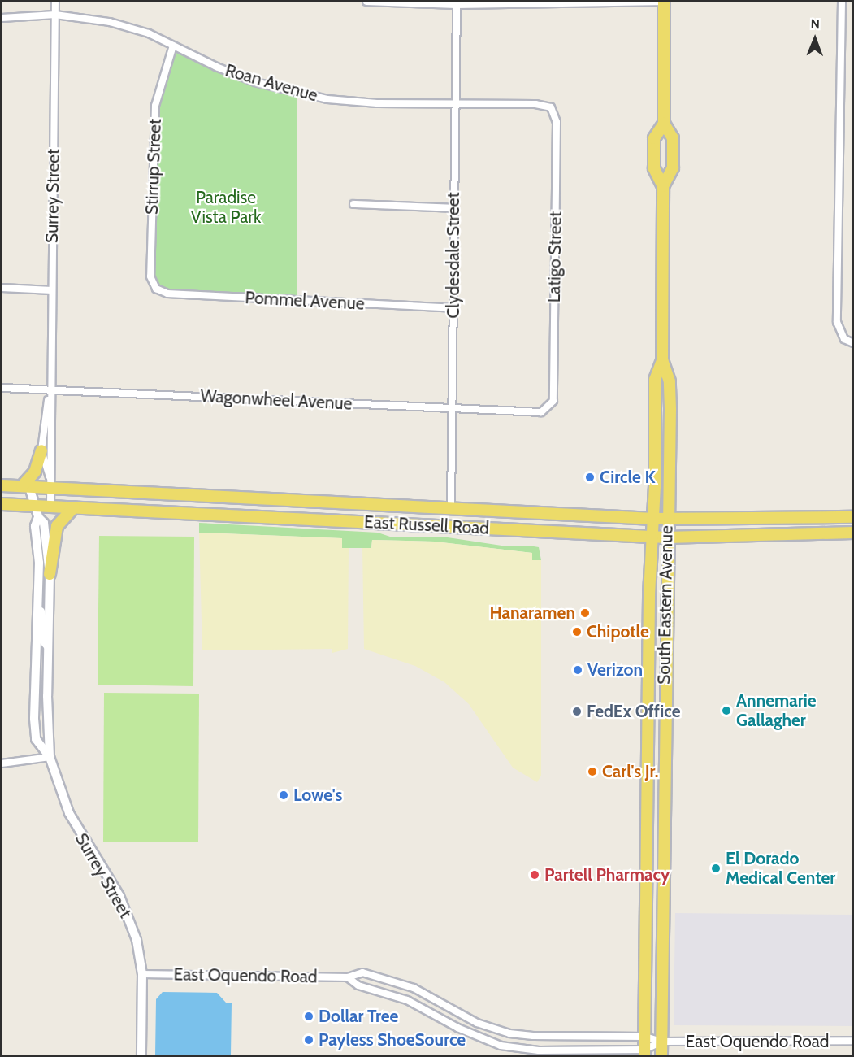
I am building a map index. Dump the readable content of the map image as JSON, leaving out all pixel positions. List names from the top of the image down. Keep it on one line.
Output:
{"streets":{"main road":["East Russell Road","South Eastern Avenue"],"street":["Roan Avenue","Stirrup Street","Surrey Street","Clydesdale Street","Latigo Street","Pommel Avenue","Wagonwheel Avenue","East Oquendo Road"]},"crossings":[["Roan Avenue","Stirrup Street"],["Roan Avenue","Surrey Street"],["Roan Avenue","Clydesdale Street"],["Roan Avenue","Latigo Street"],["Stirrup Street","Pommel Avenue"],["Surrey Street","Wagonwheel Avenue"],["Surrey Street","East Russell Road"],["Surrey Street","East Oquendo Road"],["Clydesdale Street","Pommel Avenue"],["Clydesdale Street","Wagonwheel Avenue"],["Clydesdale Street","East Russell Road"],["Latigo Street","Wagonwheel Avenue"],["East Russell Road","South Eastern Avenue"],["South Eastern Avenue","East Oquendo Road"]],"parks":["Paradise Vista Park"],"places":["Circle K","Hanaramen","Chipotle","Verizon","Annemarie Gallagher","FedEx Office","Carl's Jr.","Lowe's","El Dorado Medical Center","Partell Pharmacy","Dollar Tree","Payless ShoeSource"],"north":"top"}
